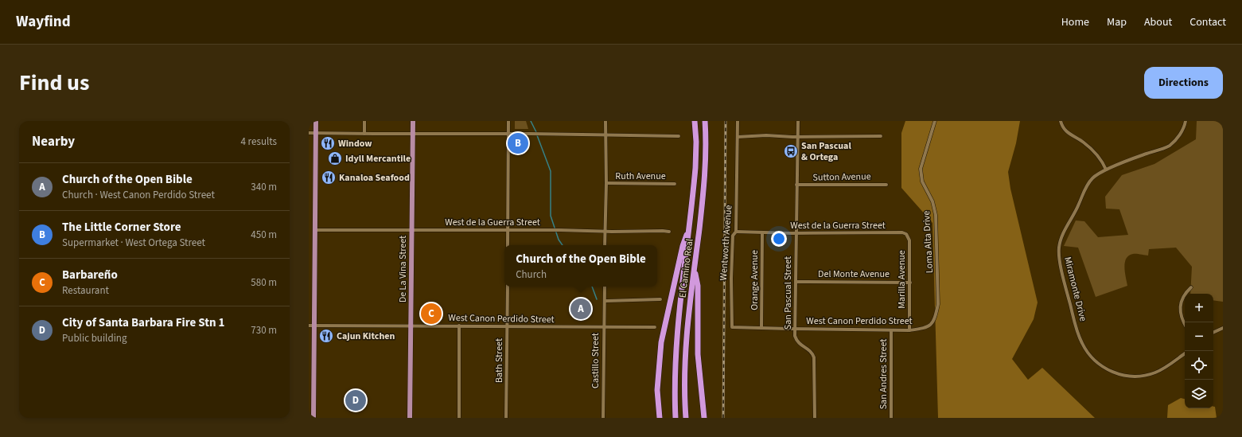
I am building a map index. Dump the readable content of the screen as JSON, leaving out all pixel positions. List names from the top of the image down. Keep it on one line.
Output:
{"streets":{"highway":["El Camino Real"],"main road":["De La Vina Street"],"street":["Ruth Avenue","Sutton Avenue","West de la Guerra Street","Loma Alta Drive","Wentworth Avenue","Del Monte Avenue","Marilla Avenue","Orange Avenue","Miramonte Drive","San Pascual Street","West Canon Perdido Street","Bath Street","Castillo Street","San Andres Street"]},"crossings":[["Sutton Avenue","San Pascual Street"],["West de la Guerra Street","Wentworth Avenue"],["West de la Guerra Street","De La Vina Street"],["West de la Guerra Street","Marilla Avenue"],["West de la Guerra Street","Orange Avenue"],["West de la Guerra Street","San Pascual Street"],["Loma Alta Drive","West Canon Perdido Street"],["Wentworth Avenue","West Canon Perdido Street"],["De La Vina Street","West Canon Perdido Street"],["Del Monte Avenue","Marilla Avenue"],["Del Monte Avenue","San Pascual Street"],["Marilla Avenue","West Canon Perdido Street"],["Orange Avenue","West Canon Perdido Street"],["San Pascual Street","West Canon Perdido Street"],["West Canon Perdido Street","Bath Street"],["West Canon Perdido Street","Castillo Street"],["West Canon Perdido Street","San Andres Street"]],"places":{"restaurant":["Window","Kanaloa Seafood","Cajun Kitchen"],"bus stop":["San Pascual & Ortega"],"shop":["Idyll Mercantile"]},"page":{"header":"Wayfind","nav":["Home","Map","About","Contact"],"title":"Find us","buttons":"Directions","heading":["Nearby","4 results"],"pins":["B","A","C","D"],"list":[{"mark":"A","name":"Church of the Open Bible","note":"Church · West Canon Perdido Street","value":"340 m"},{"mark":"B","name":"The Little Corner Store","note":"Supermarket · West Ortega Street","value":"450 m"},{"mark":"C","name":"Barbareño","note":"Restaurant","value":"580 m"},{"mark":"D","name":"City of Santa Barbara Fire Stn 1","note":"Public building","value":"730 m"}],"popup":["Church of the Open Bible","Church"],"map_buttons":["+","−"]}}
